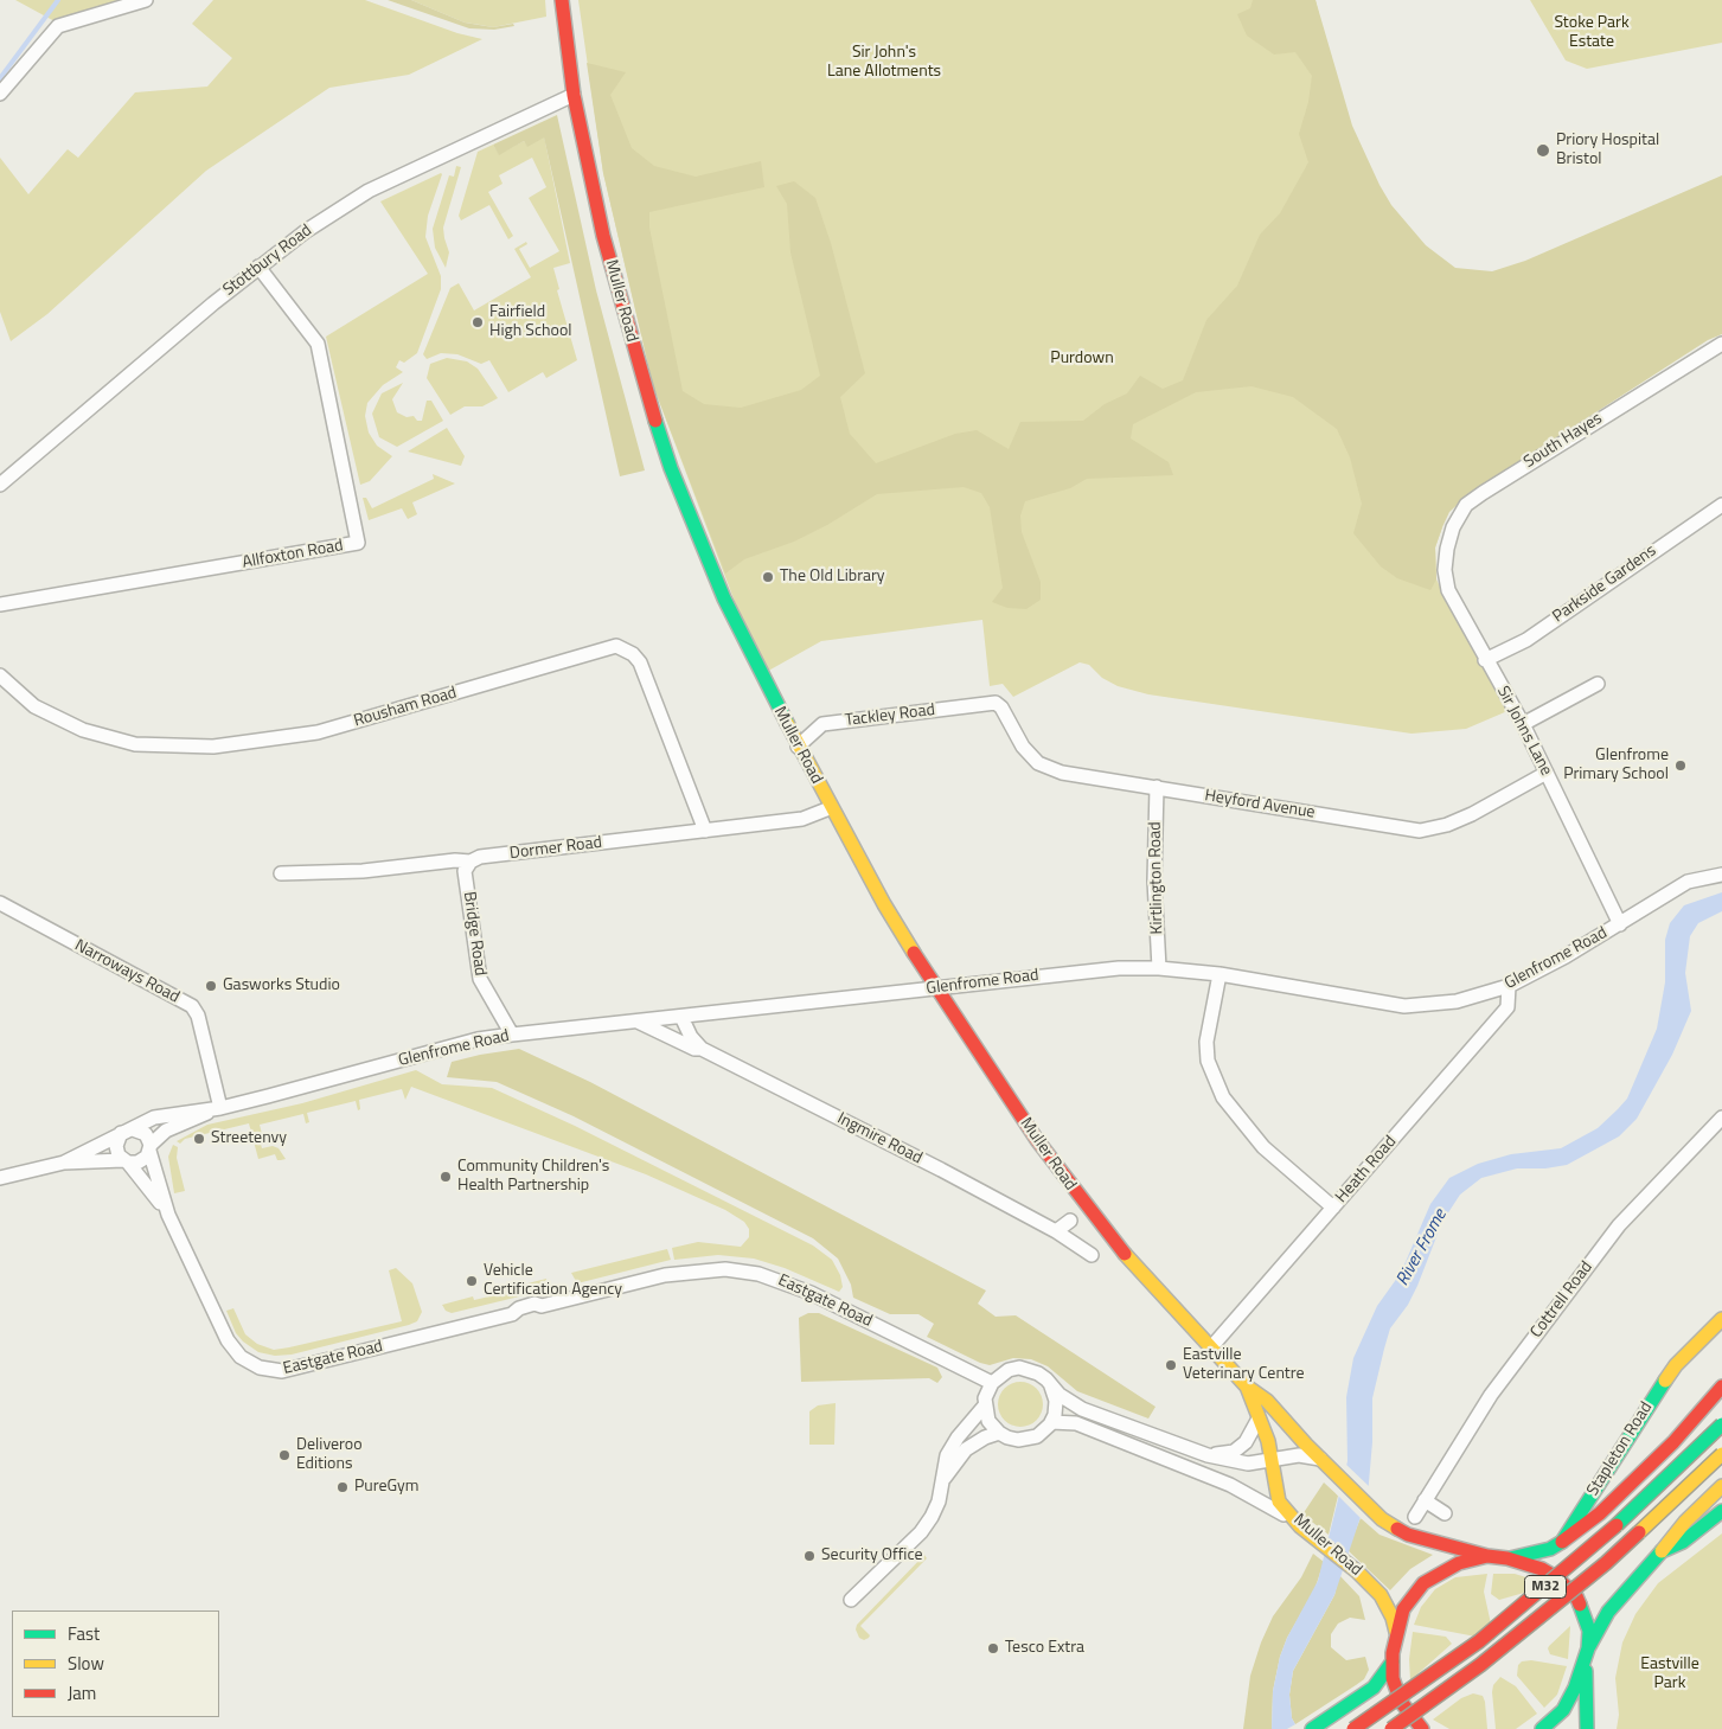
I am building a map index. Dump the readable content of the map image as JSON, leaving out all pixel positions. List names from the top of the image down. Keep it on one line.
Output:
{"streets":{"main road":["Muller Road","Stapleton Road","M32"],"street":["Stottbury Road","South Hayes","Allfoxton Road","Parkside Gardens","Rousham Road","Tackley Road","Sir Johns Lane","Heyford Avenue","Dormer Road","Kirtlington Road","Bridge Road","Glenfrome Road","Narroways Road","Ingmire Road","Heath Road","Cottrell Road","Eastgate Road"]},"crossings":[["Stottbury Road","Muller Road"],["Stottbury Road","Allfoxton Road"],["Muller Road","Tackley Road"],["Muller Road","Dormer Road"],["Muller Road","Glenfrome Road"],["Muller Road","Heath Road"],["South Hayes","Sir Johns Lane"],["Parkside Gardens","Sir Johns Lane"],["Rousham Road","Dormer Road"],["Tackley Road","Heyford Avenue"],["Sir Johns Lane","Heyford Avenue"],["Sir Johns Lane","Glenfrome Road"],["Heyford Avenue","Kirtlington Road"],["Dormer Road","Bridge Road"],["Kirtlington Road","Glenfrome Road"],["Bridge Road","Glenfrome Road"],["Glenfrome Road","Narroways Road"],["Glenfrome Road","Ingmire Road"],["Glenfrome Road","Heath Road"],["Glenfrome Road","Eastgate Road"]],"water":["River Frome"],"parks":["Stoke Park Estate","Sir John's Lane Allotments","Purdown","Eastville Park"],"places":["Priory Hospital Bristol","Fairfield High School","The Old Library","Glenfrome Primary School","Gasworks Studio","Streetenvy","Community Children's Health Partnership","Vehicle Certification Agency","Eastville Veterinary Centre","Deliveroo Editions","PureGym","Security Office","Tesco Extra"],"legend":["Fast","Slow","Jam"]}
